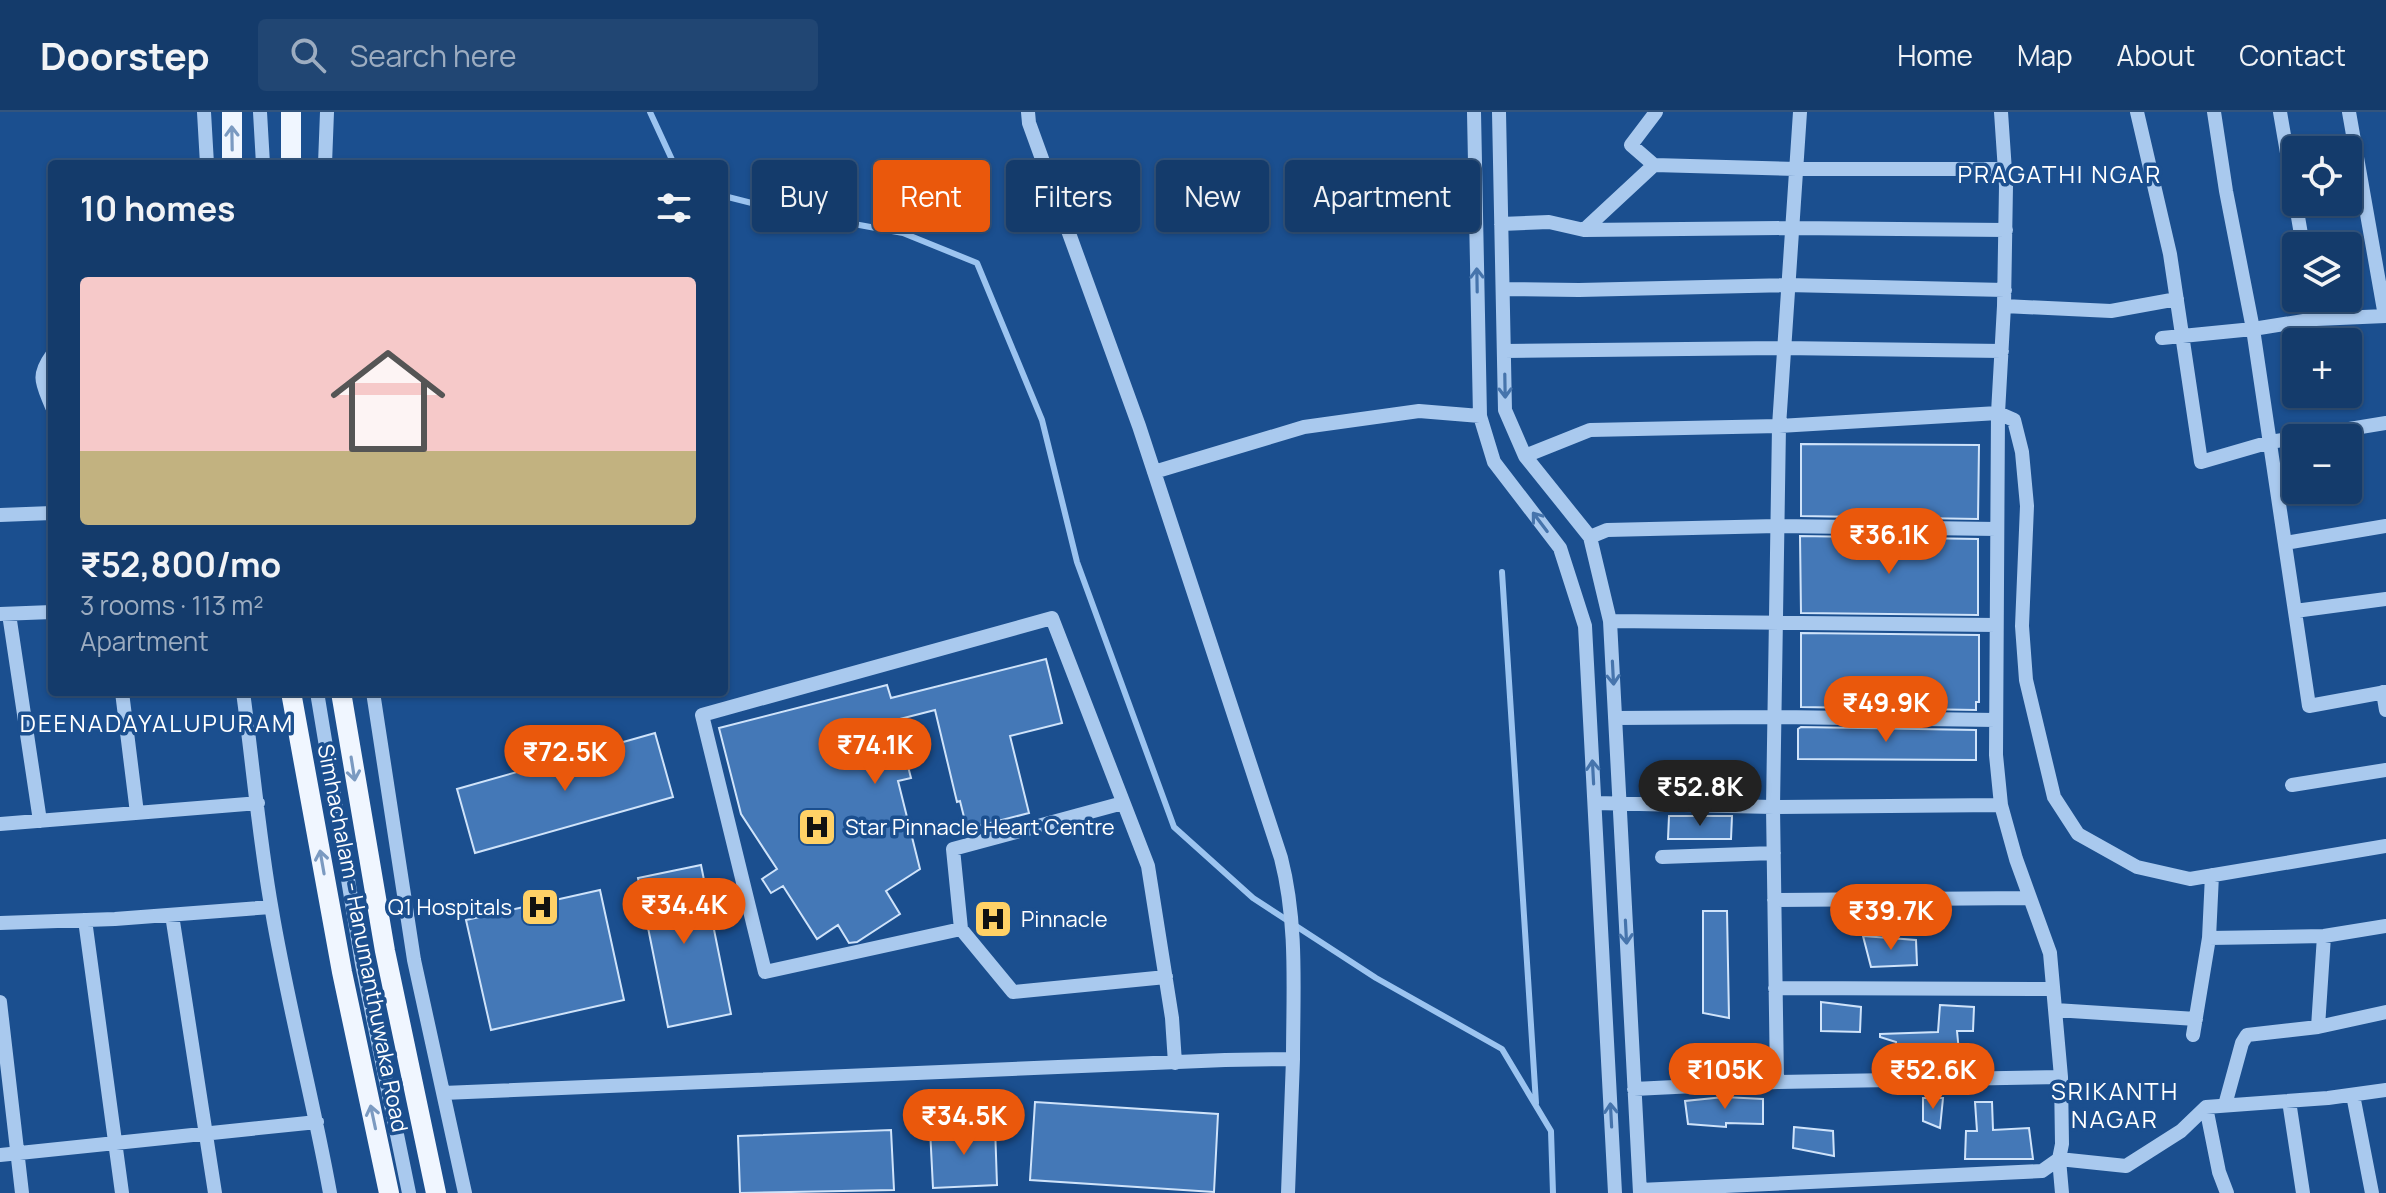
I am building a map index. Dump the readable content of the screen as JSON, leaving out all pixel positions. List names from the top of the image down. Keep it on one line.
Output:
{"streets":{"main road":["Simhachalam - Hanumanthuwaka Road"]},"districts":["PRAGATHI NGAR","DEENADAYALUPURAM","SRIKANTH NAGAR"],"places":{"hospital":["Star Pinnacle Heart Centre","Q1 Hospitals","Pinnacle"]},"page":{"header":"Doorstep","search":"Search here","nav":["Home","Map","About","Contact"],"map_buttons":["+","−"],"chip":["Buy","Rent","Filters","New","Apartment"],"heading":"10 homes","list":[{"name":"₹52,800/mo","note":"3 rooms · 113 m² · Apartment"}],"price":["₹36.1K","₹49.9K","₹74.1K","₹72.5K","₹52.8K","₹34.4K","₹39.7K","₹105K","₹52.6K","₹34.5K"]}}
